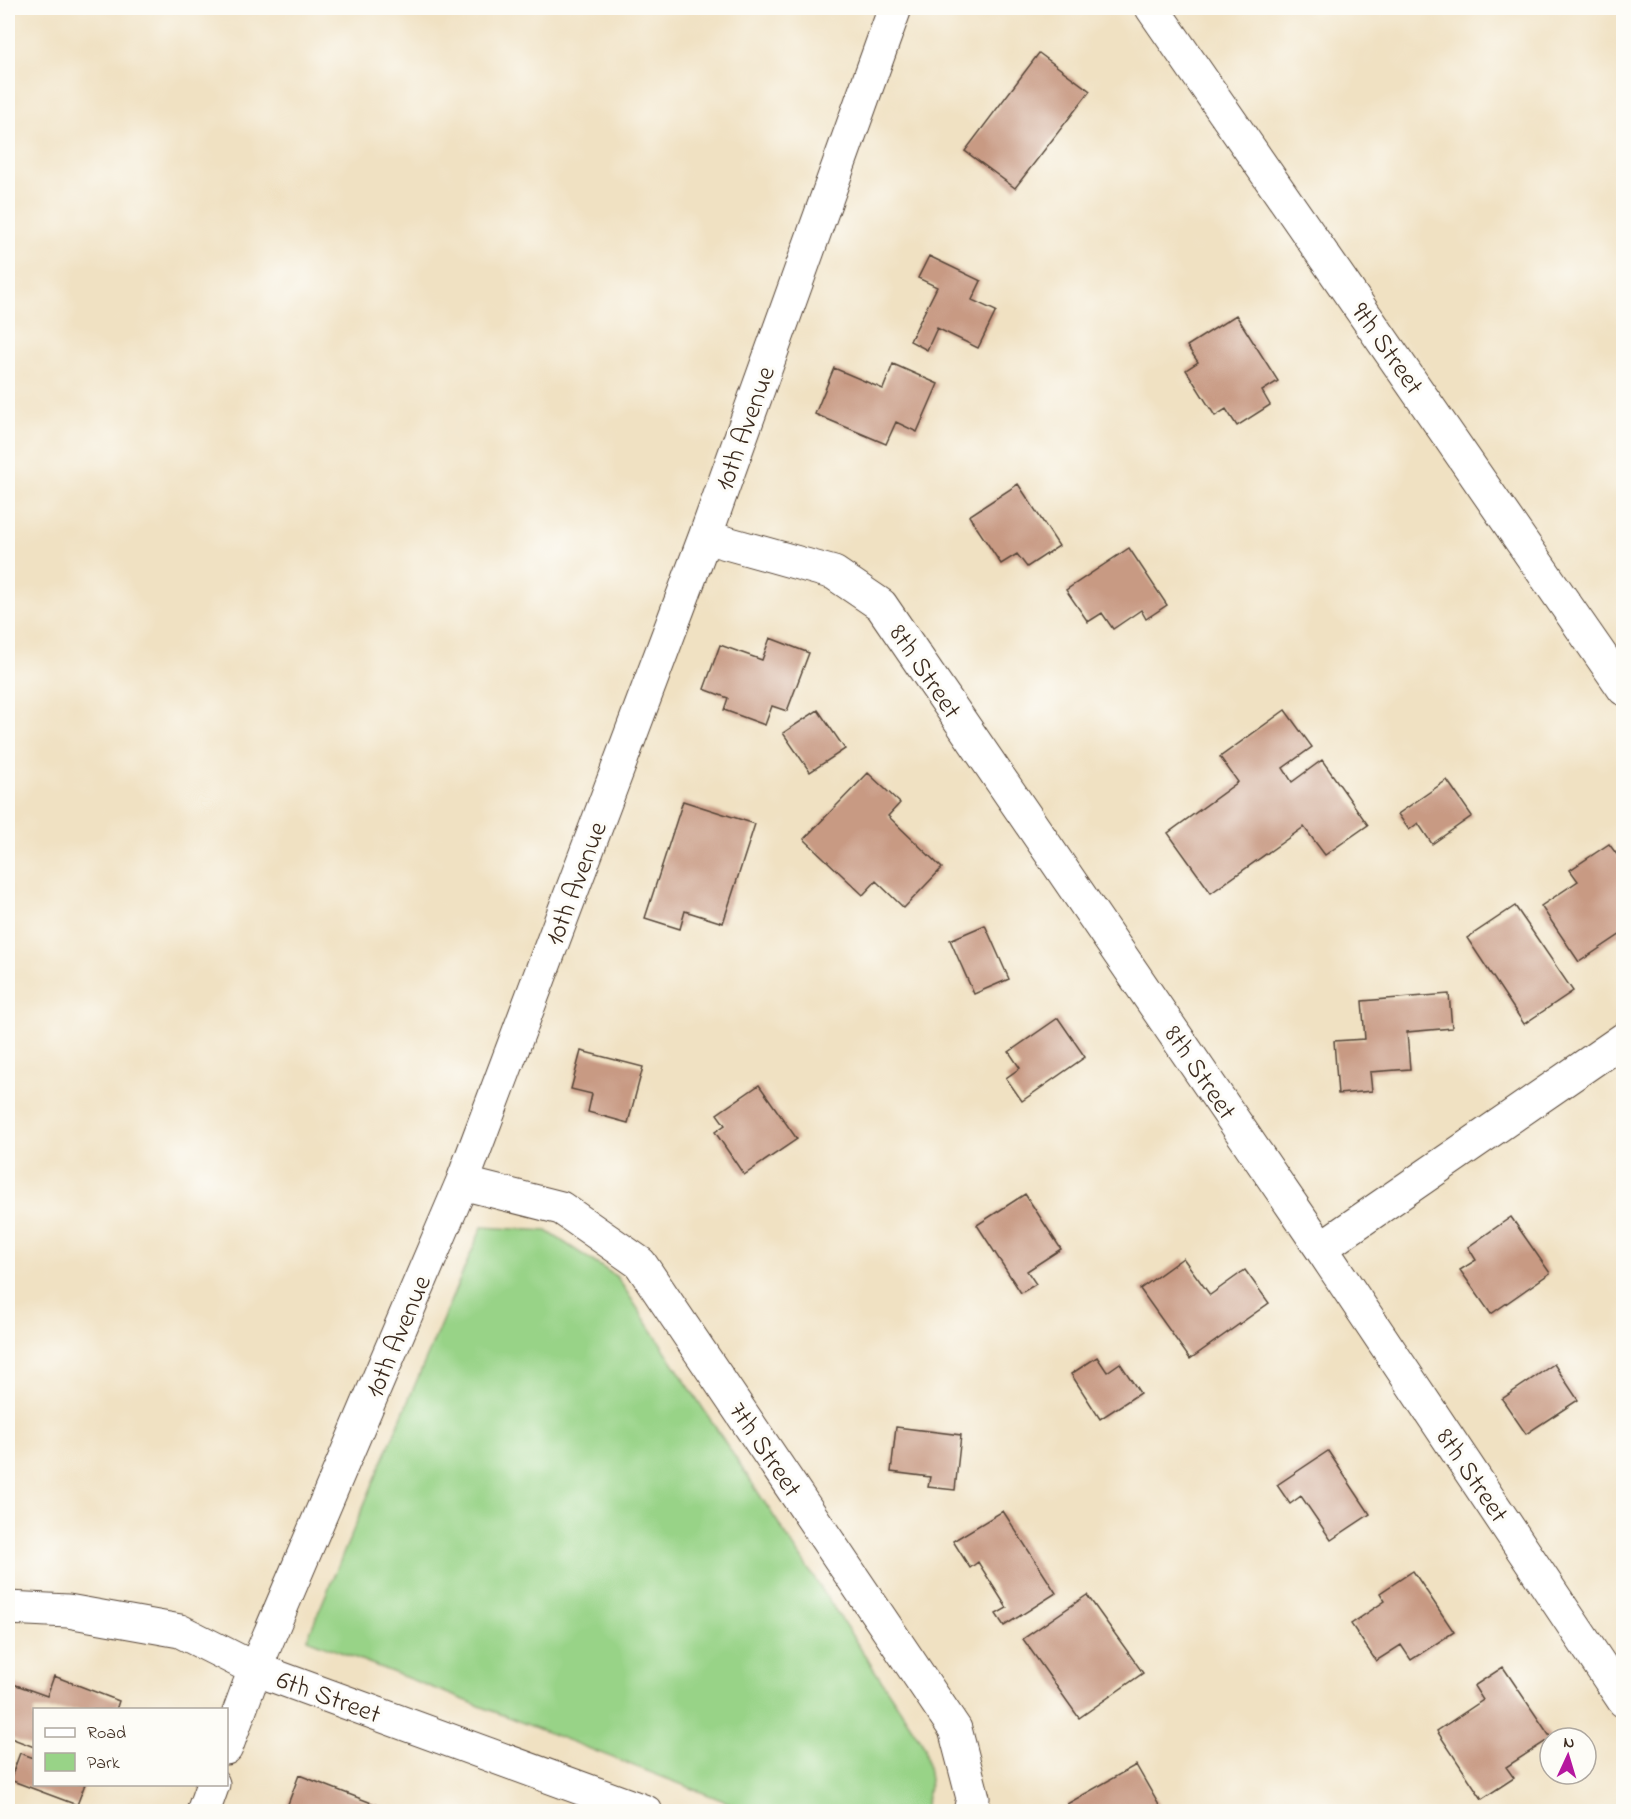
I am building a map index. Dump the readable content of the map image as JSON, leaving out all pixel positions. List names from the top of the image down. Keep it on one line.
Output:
{"streets":{"street":["9th Street","10th Avenue","8th Street","7th Street","6th Street"]},"crossings":[["10th Avenue","8th Street"],["10th Avenue","7th Street"],["10th Avenue","6th Street"]],"legend":["Road","Park"],"north":"top"}
